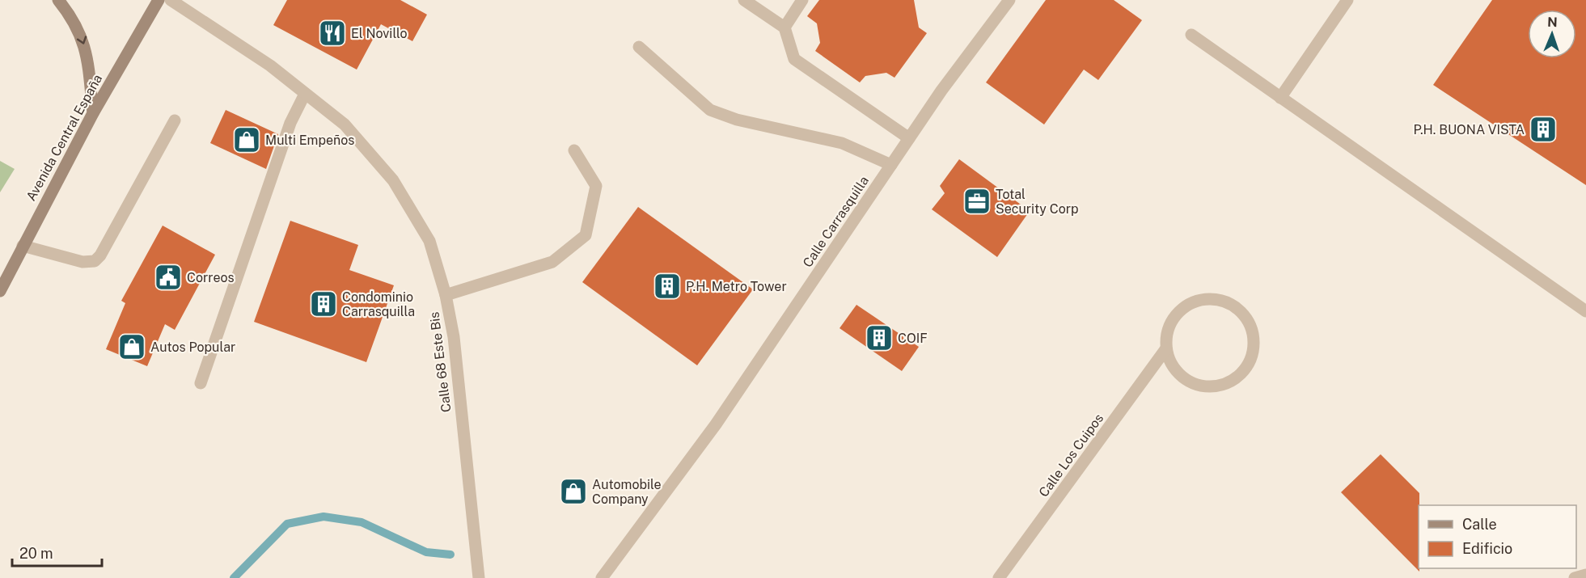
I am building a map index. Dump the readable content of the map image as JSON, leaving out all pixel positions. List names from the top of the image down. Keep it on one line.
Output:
{"streets":{"main road":["Avenida Central España"],"street":["Calle Carrasquilla","Calle 68 Este Bis","Calle Los Cuipos"]},"places":{"restaurant":["El Novillo"],"building":["P.H. BUONA VISTA","P.H. Metro Tower","Condominio Carrasquilla","COIF"],"shop":["Multi Empeños","Autos Popular","Automobile Company"],"office":["Total Security Corp"],"public building":["Correos"]},"legend":["Calle","Edificio"],"scale_bar":"20 m","north":"top"}
